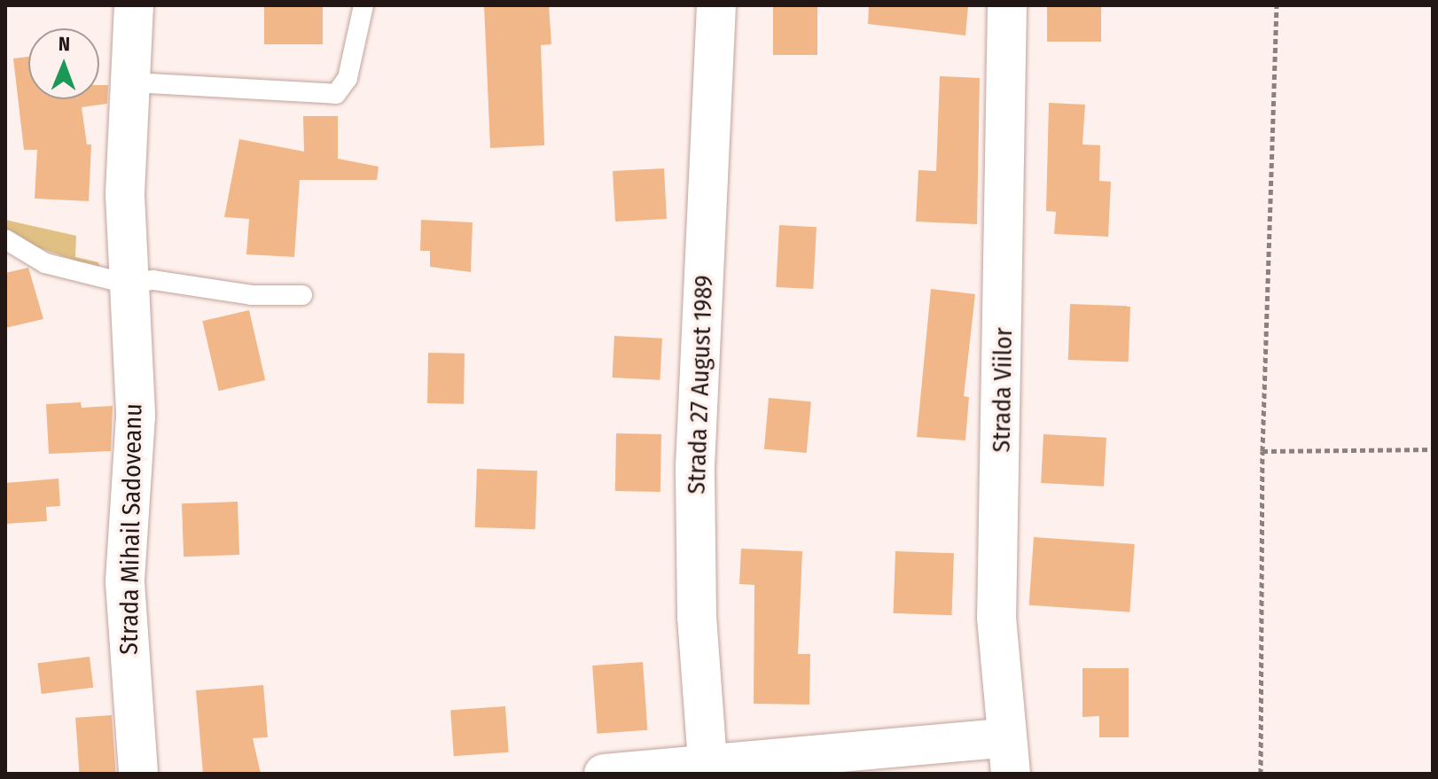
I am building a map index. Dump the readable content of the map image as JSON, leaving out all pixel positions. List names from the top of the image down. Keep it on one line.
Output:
{"streets":{"street":["Strada 27 August 1989","Strada Viilor","Strada Mihail Sadoveanu"]},"north":"top"}
